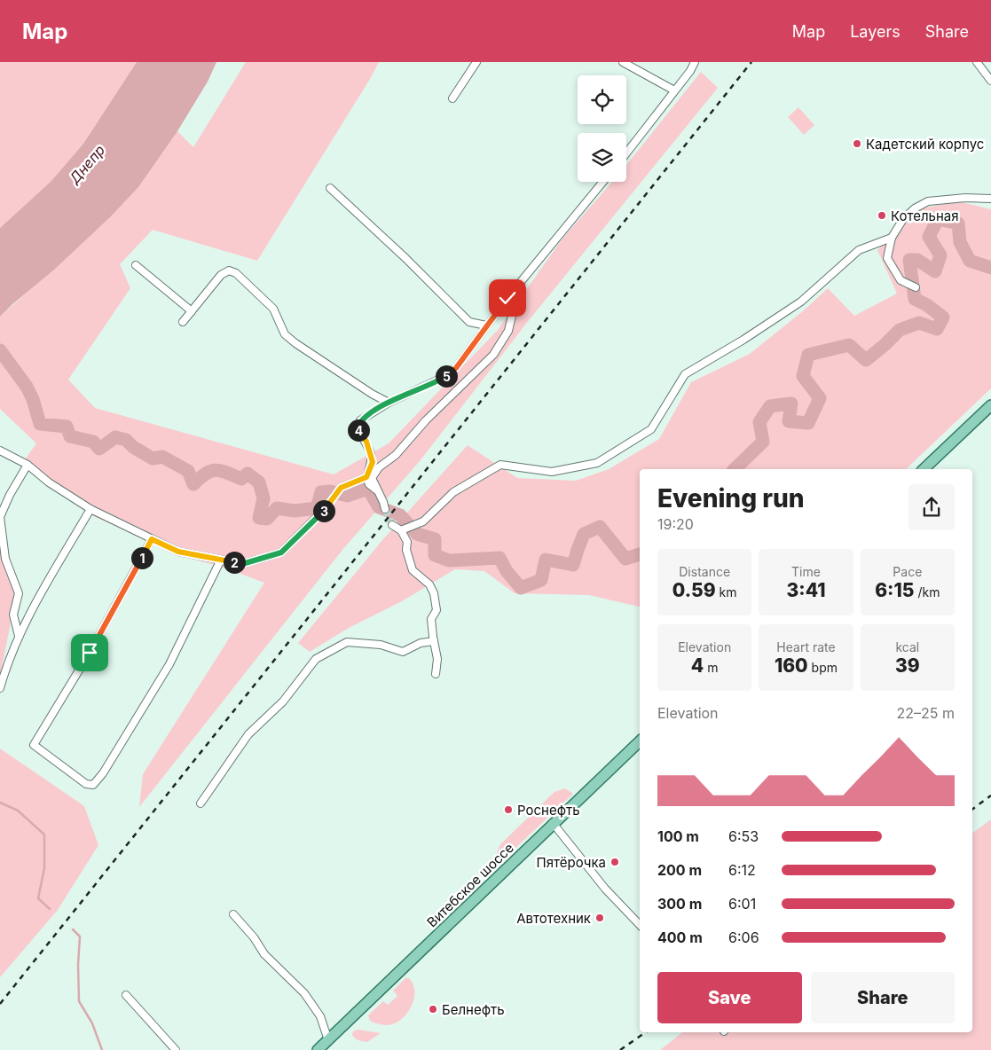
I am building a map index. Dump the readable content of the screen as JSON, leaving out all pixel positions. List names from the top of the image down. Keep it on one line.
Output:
{"streets":{"main road":["Витебское шоссе"]},"water":["Днепр"],"places":["Кадетский корпус","Котельная","Роснефть","Пятёрочка","Автотехник","Белнефть"],"page":{"header":"Map","nav":["Map","Layers","Share"],"pins":["5","4","3","1","2"],"heading":["Evening run","19:20"],"stats":[["Distance","0.59 km"],["Time","3:41"],["Pace","6:15 /km"],["Elevation","4 m"],["Heart rate","160 bpm"],["kcal","39"]],"chart":["Elevation","22–25 m"],"list":[{"name":"100 m","note":"6:53"},{"name":"200 m","note":"6:12"},{"name":"300 m","note":"6:01"},{"name":"400 m","note":"6:06"}],"buttons":["Save","Share"]}}
